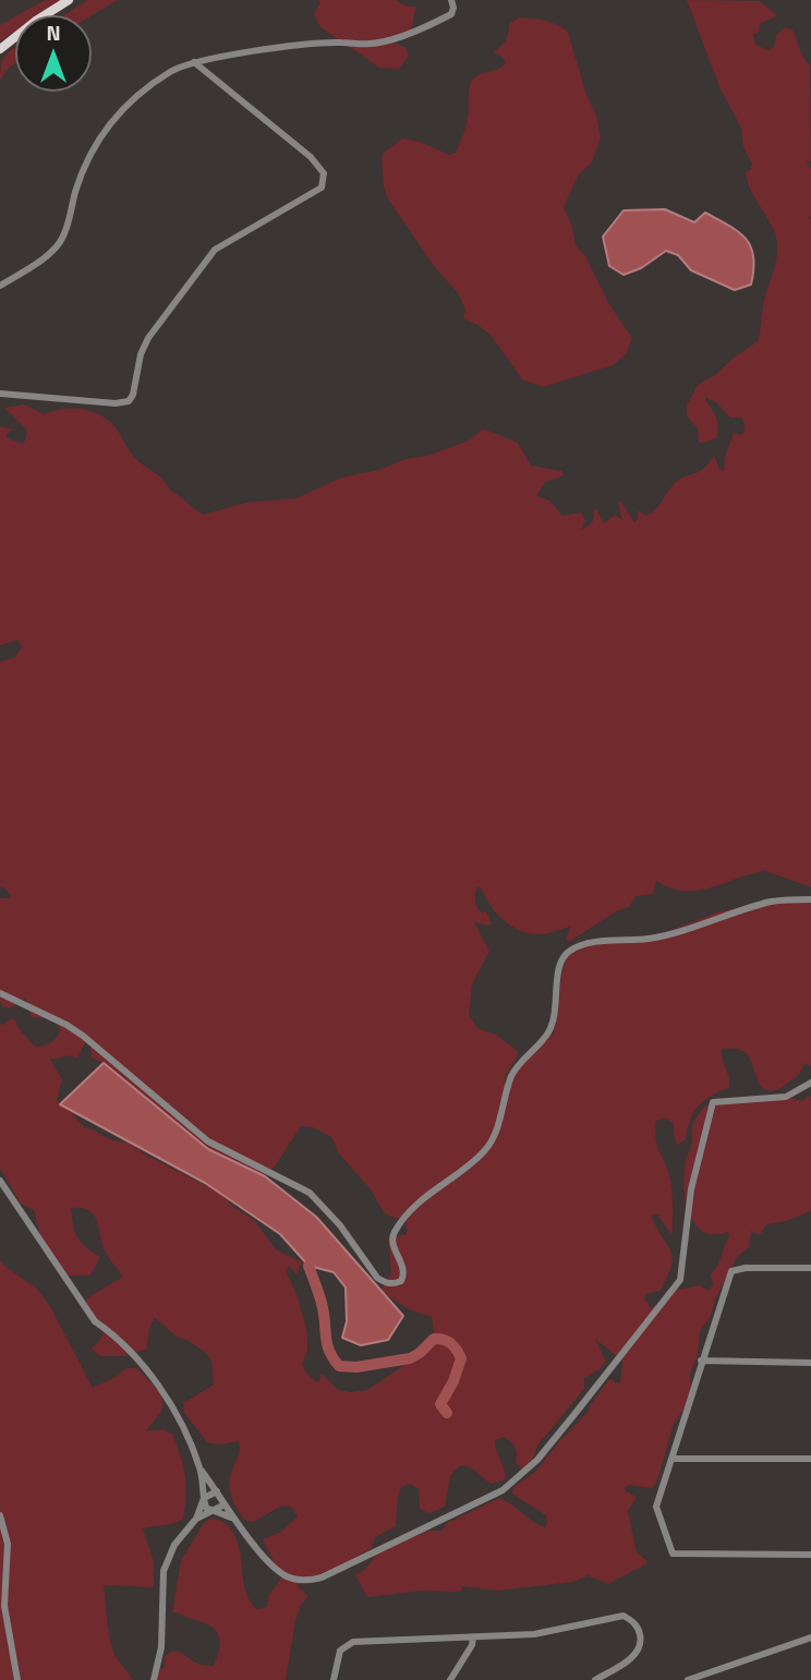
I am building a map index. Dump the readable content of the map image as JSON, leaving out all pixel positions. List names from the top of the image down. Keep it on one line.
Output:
{"north":"top"}
